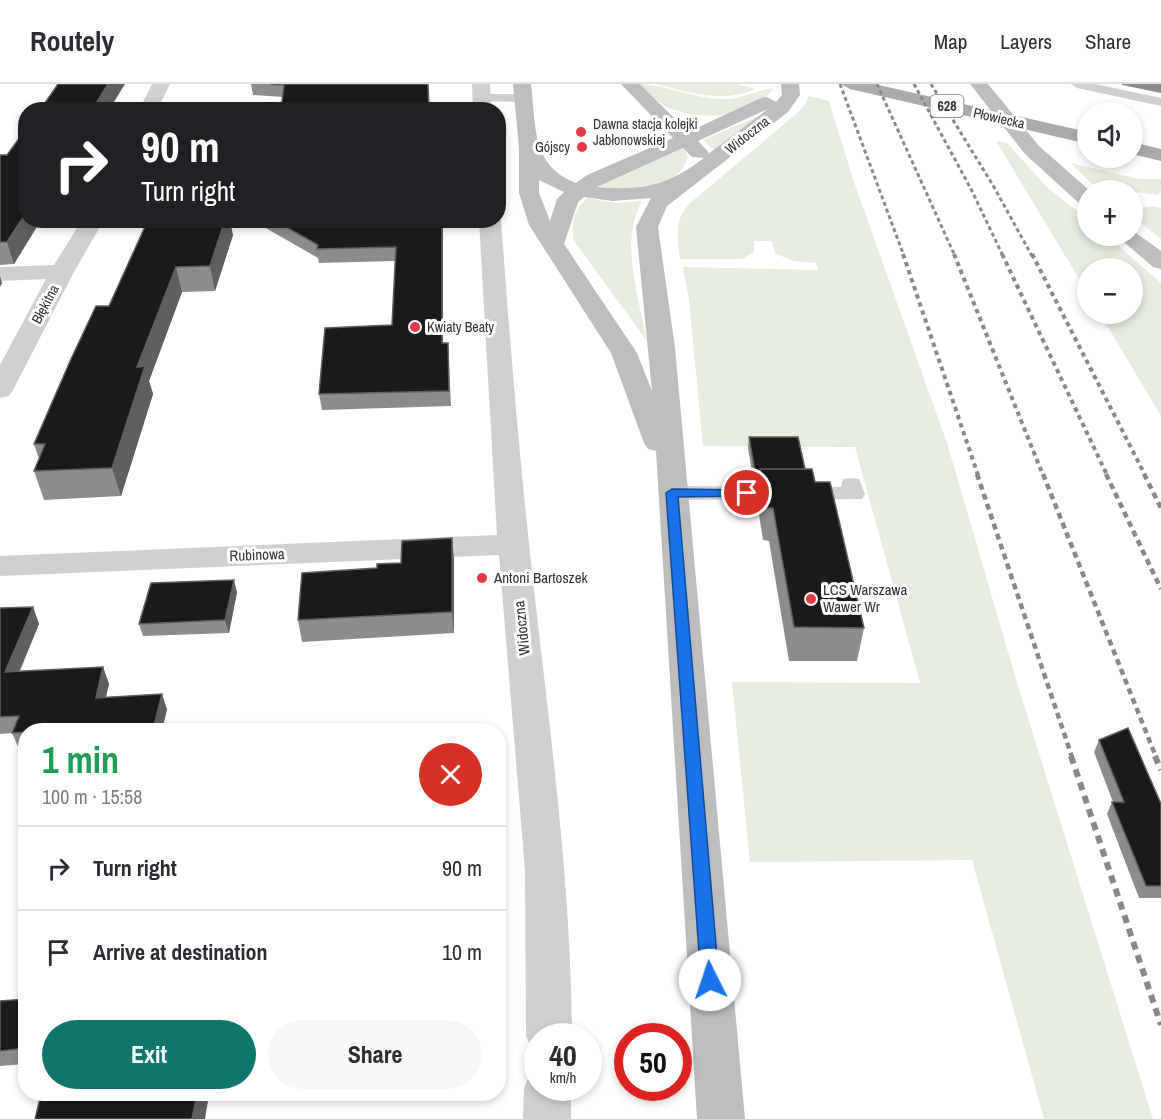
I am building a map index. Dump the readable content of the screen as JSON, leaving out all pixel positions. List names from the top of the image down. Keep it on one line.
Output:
{"streets":{"main road":["628","Płowiecka","Widoczna"],"street":["Błękitna","Rubinowa"]},"crossings":[["Widoczna","Rubinowa"]],"places":["Dawna stacja kolejki Jabłonowskiej","Gójscy","Kwiaty Beaty","Antoni Bartoszek","LCS Warszawa Wawer Wr"],"page":{"header":"Routely","nav":["Map","Layers","Share"],"map_buttons":["+","−"],"turn":["90 m","Turn right"],"heading":["1 min","100 m · 15:58"],"list":[{"name":"Turn right","value":"90 m"},{"name":"Arrive at destination","value":"10 m"}],"buttons":["Exit","Share"],"speed":"40 km/h","limit":"50"}}
